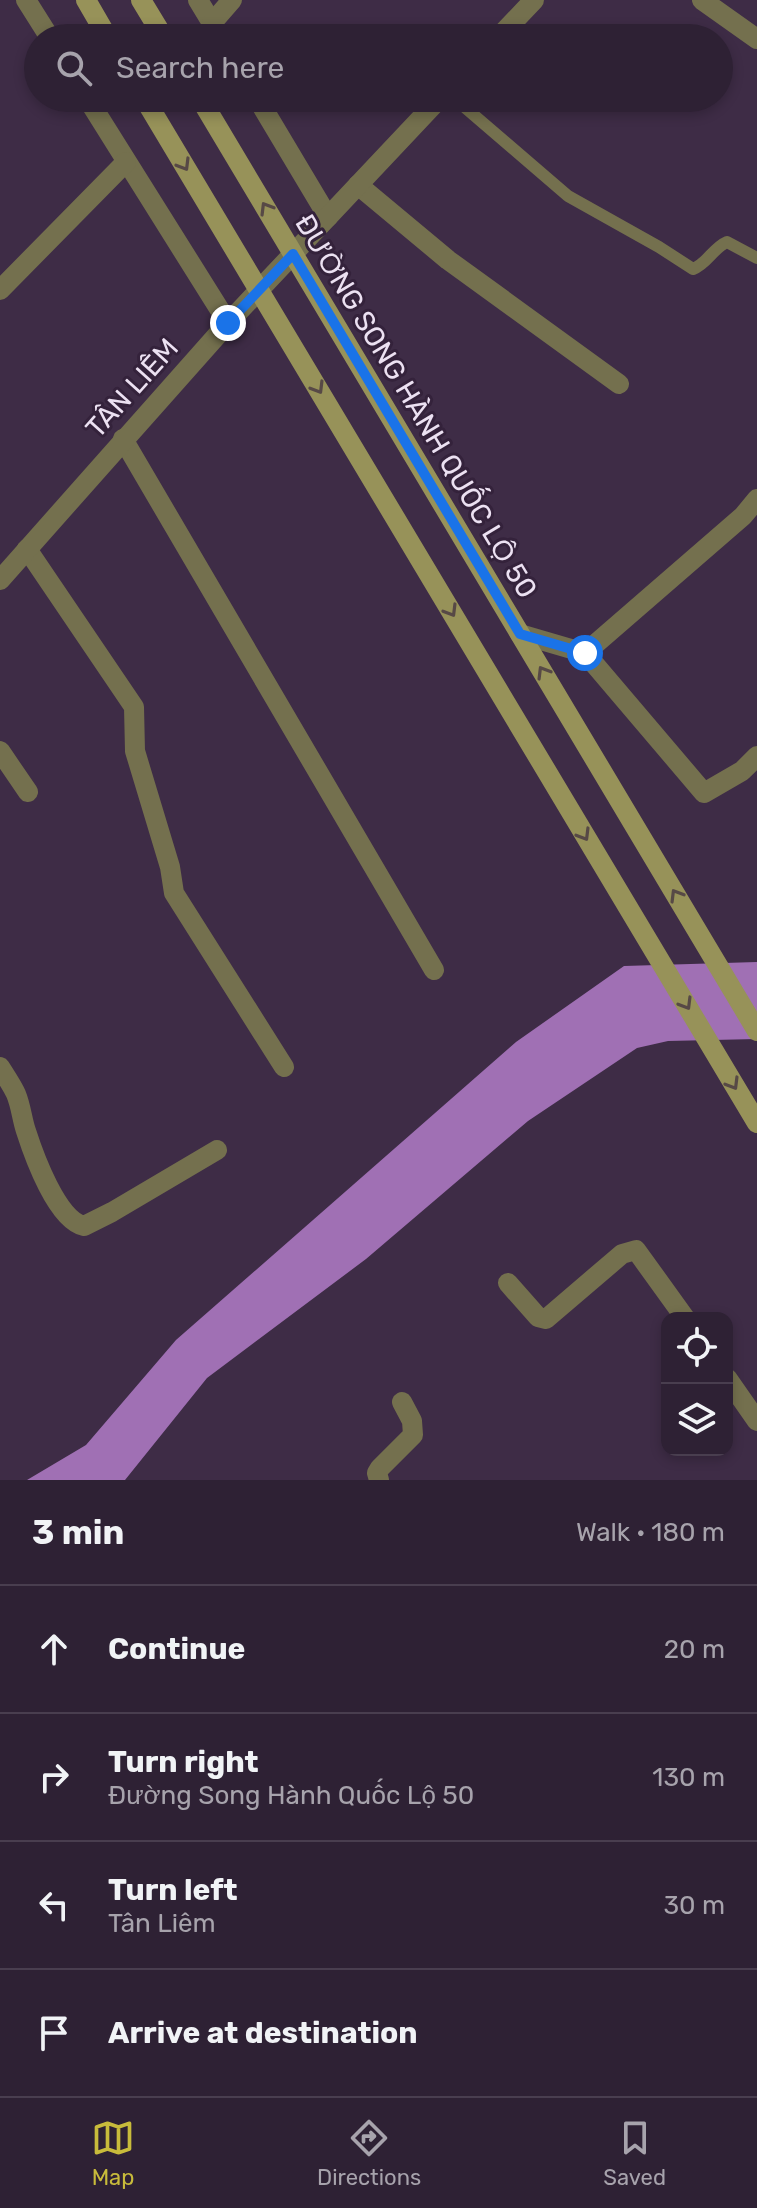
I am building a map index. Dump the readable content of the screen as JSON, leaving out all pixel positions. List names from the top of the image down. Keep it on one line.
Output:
{"streets":{"main road":["ĐƯỜNG SONG HÀNH QUỐC LỘ 50"],"street":["TÂN LIÊM"]},"crossings":[["TÂN LIÊM","ĐƯỜNG SONG HÀNH QUỐC LỘ 50"]],"page":{"search":"Search here","heading":["3 min","Walk · 180 m"],"list":[["Continue","20 m"],["Turn right","Đường Song Hành Quốc Lộ 50","130 m"],["Turn left","Tân Liêm","30 m"],"Arrive at destination"],"nav":["Map","Directions","Saved"]}}
